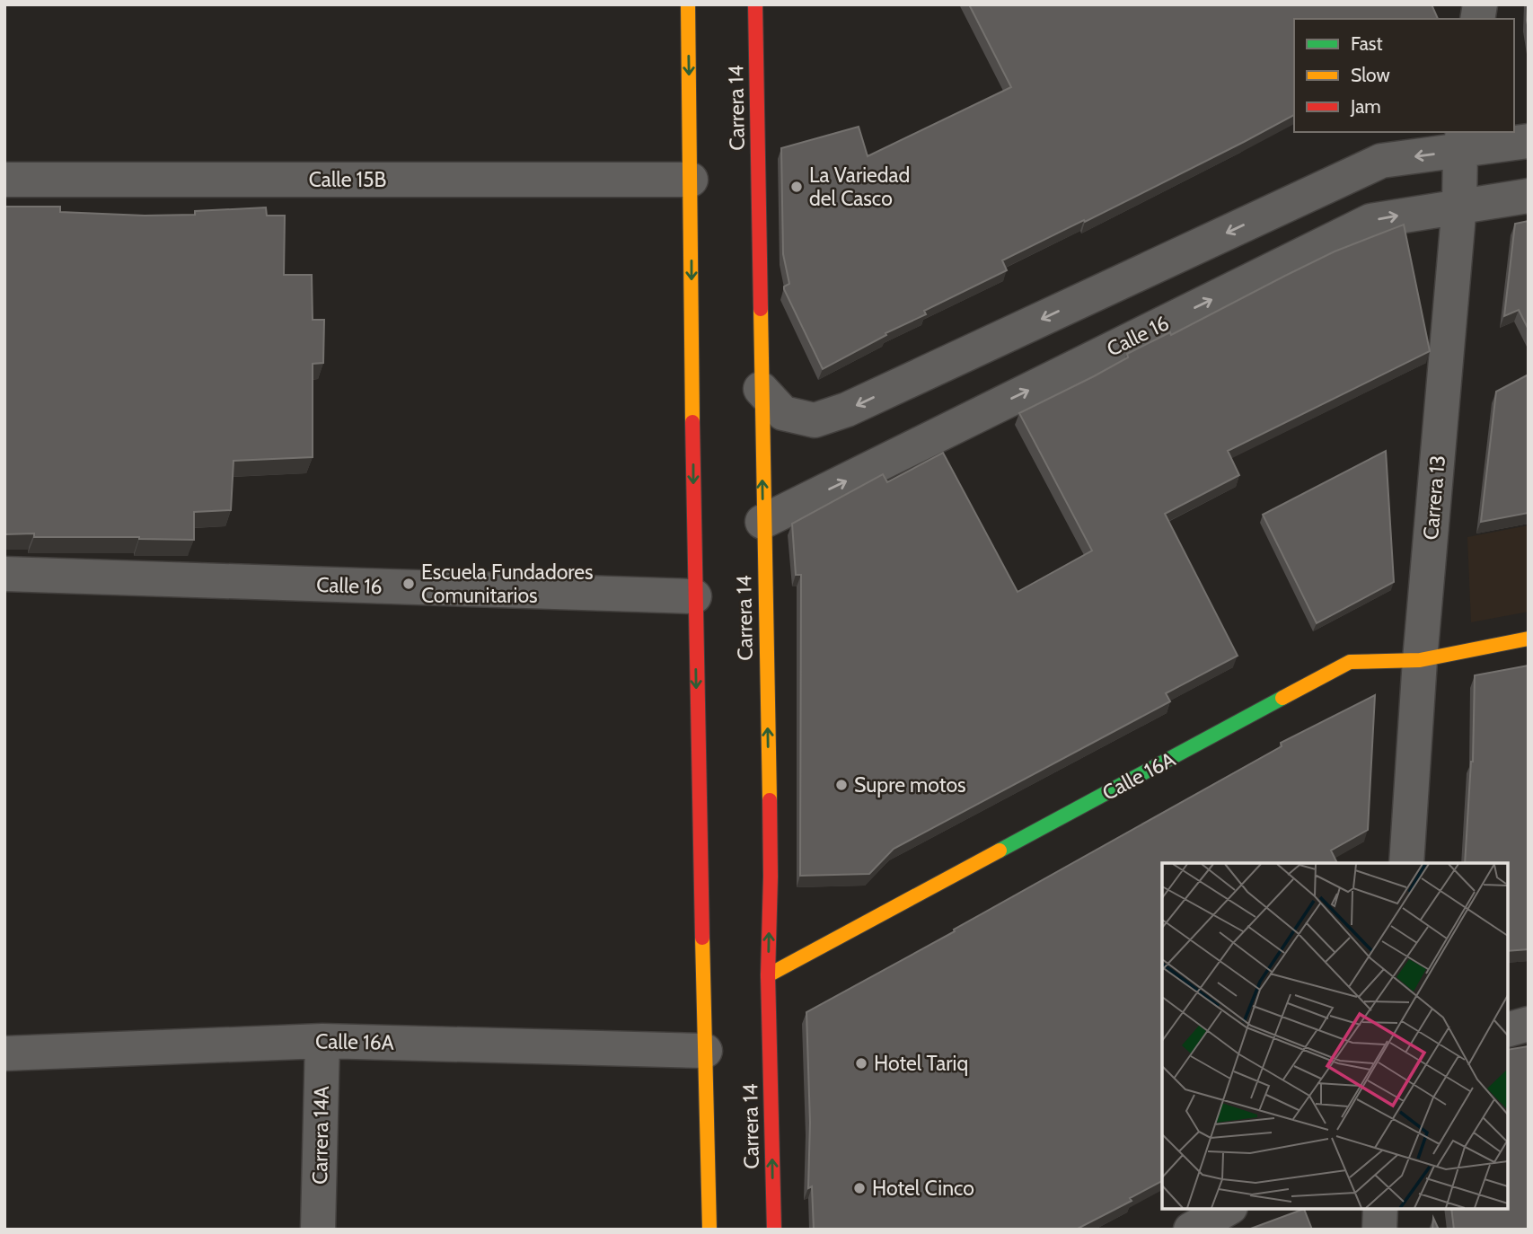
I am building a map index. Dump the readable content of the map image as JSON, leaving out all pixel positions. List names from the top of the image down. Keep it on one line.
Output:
{"streets":{"main road":["Carrera 14","Calle 16A"],"street":["Calle 15B","Calle 16","Carrera 13","Carrera 14A"]},"crossings":[["Carrera 14","Calle 16"],["Carrera 14","Calle 16A"],["Calle 16","Carrera 13"],["Carrera 13","Calle 16A"],["Calle 16A","Carrera 14A"]],"places":["La Variedad del Casco","Escuela Fundadores Comunitarios","Supre motos","Hotel Tariq","Hotel Cinco"],"legend":["Fast","Slow","Jam"]}
